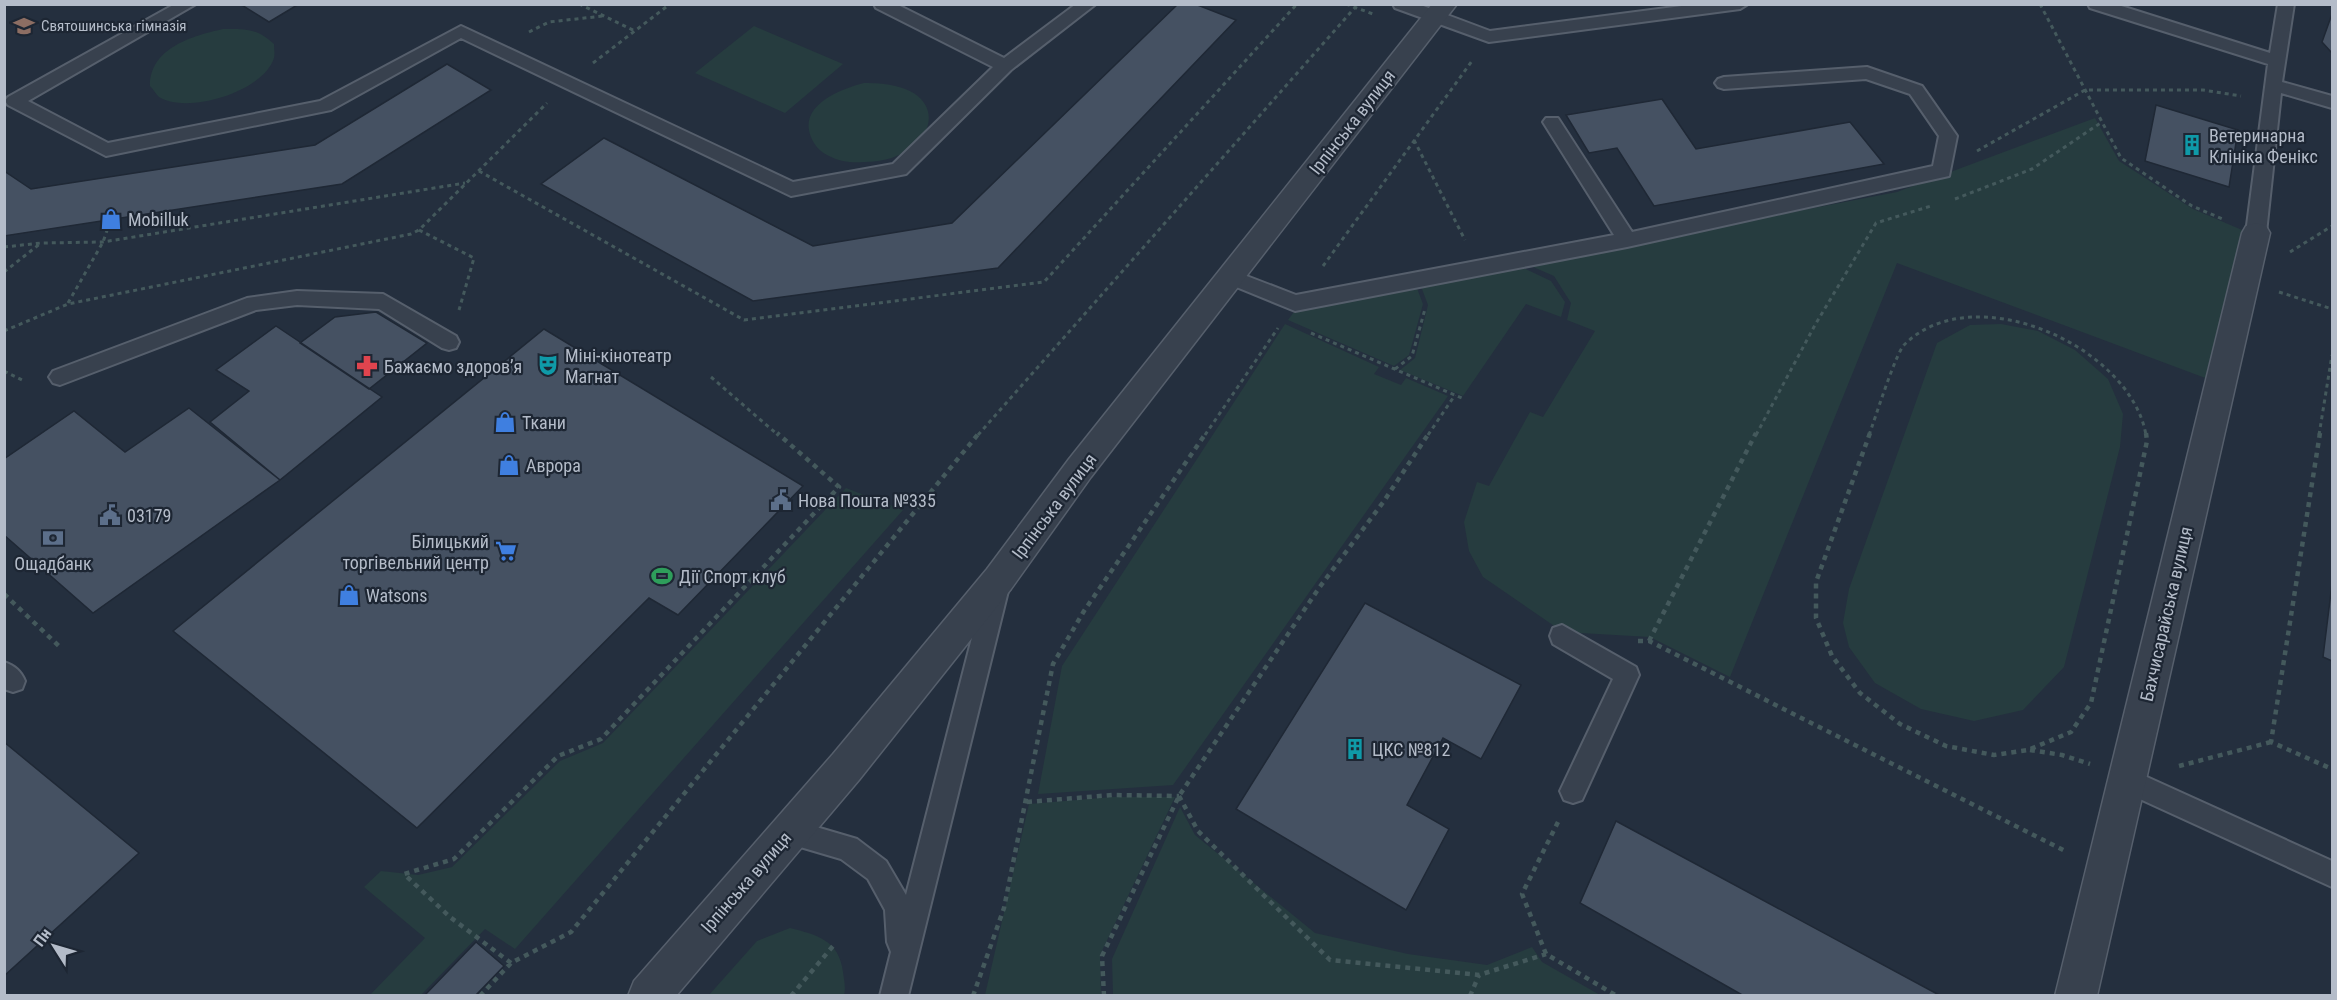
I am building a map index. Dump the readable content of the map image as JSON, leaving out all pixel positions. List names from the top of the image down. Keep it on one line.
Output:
{"streets":{"street":["Ірпінська вулиця","Бахчисарайська вулиця"]},"places":{"school or university":["Святошинська гімназія"],"building":["Ветеринарна Клініка Фенікс","ЦКС №812"],"shop":["Mobilluk","Ткани","Аврора","Watsons"],"theatre":["Міні-кінотеатр Магнат"],"pharmacy":["Бажаємо здоровʼя"],"public building":["Нова Пошта №335","03179"],"bank":["Ощадбанк"],"supermarket":["Білицький торгівельний центр"],"sports":["Дії Спорт клуб"]},"north":"top left"}
